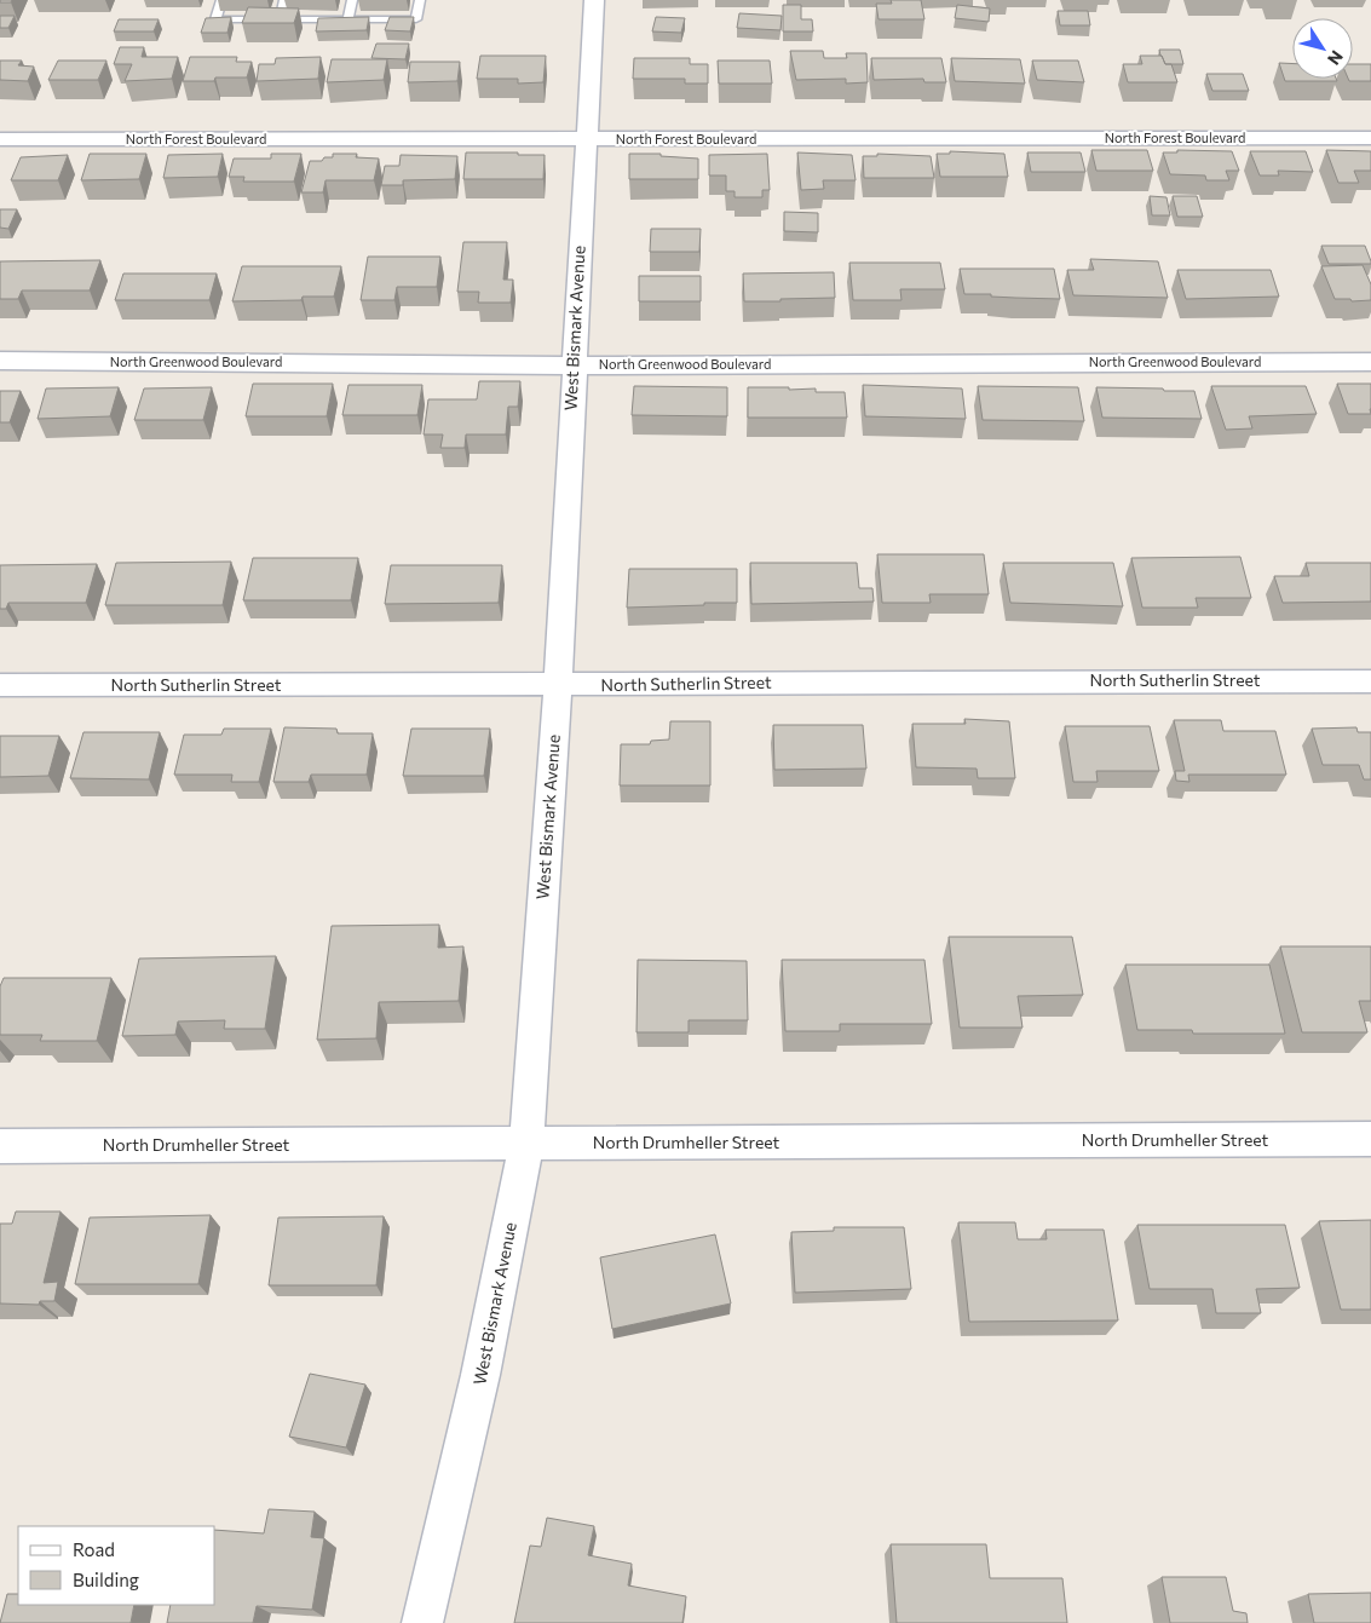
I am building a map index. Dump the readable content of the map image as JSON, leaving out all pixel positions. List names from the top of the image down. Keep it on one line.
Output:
{"streets":{"street":["North Forest Boulevard","West Bismark Avenue","North Greenwood Boulevard","North Sutherlin Street","North Drumheller Street"]},"crossings":[["North Forest Boulevard","West Bismark Avenue"],["West Bismark Avenue","North Greenwood Boulevard"],["West Bismark Avenue","North Sutherlin Street"],["West Bismark Avenue","North Drumheller Street"]],"legend":["Road","Building"],"north":"bottom right"}
